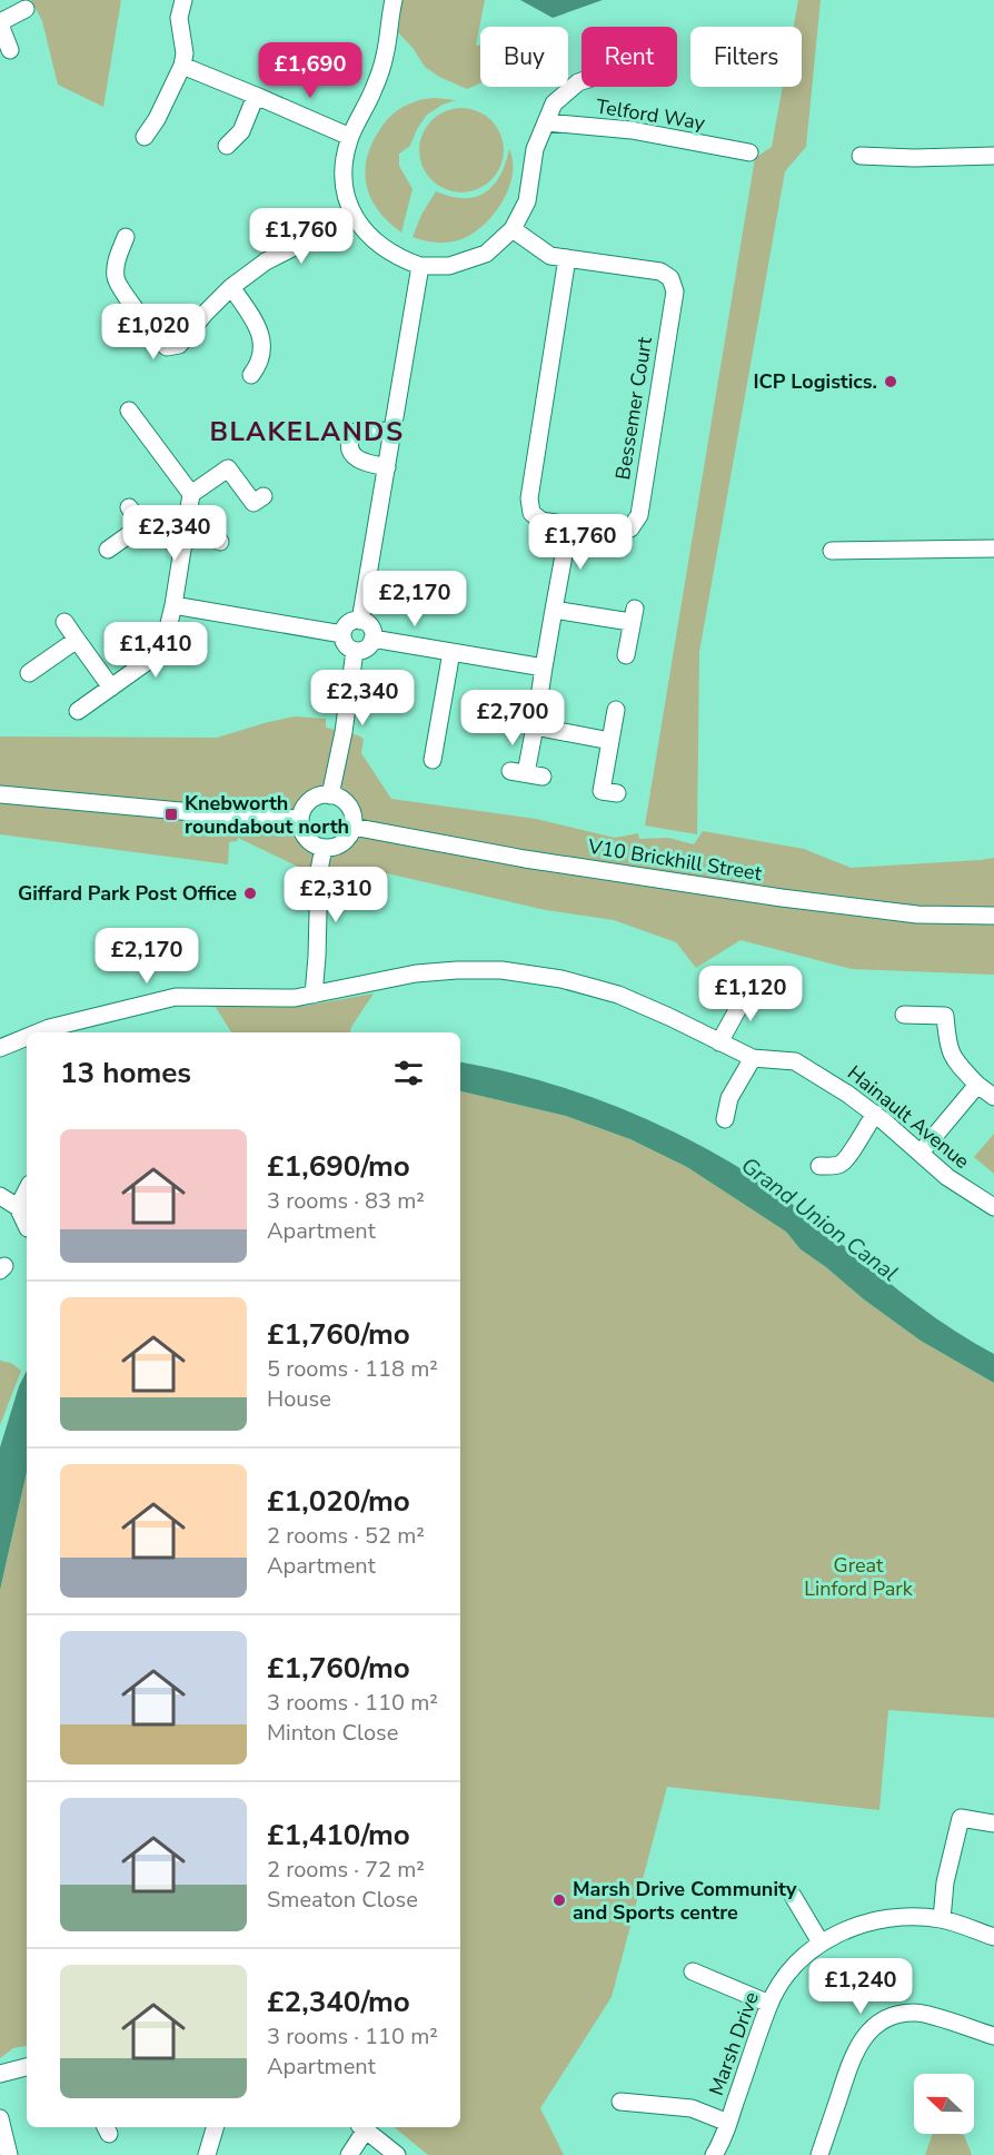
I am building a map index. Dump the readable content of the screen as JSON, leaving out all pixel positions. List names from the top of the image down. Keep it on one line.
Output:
{"streets":{"street":["Telford Way","Bessemer Court","V10 Brickhill Street","Hainault Avenue","Marsh Drive"]},"districts":["BLAKELANDS"],"water":["Grand Union Canal"],"parks":["Great Linford Park"],"places":{"other":["ICP Logistics.","Giffard Park Post Office","Marsh Drive Community and Sports centre"],"transit":["Knebworth roundabout north"]},"north":"left","page":{"chip":["Buy","Rent","Filters"],"price":["£1,690","£1,760","£1,020","£2,340","£1,760","£2,170","£1,410","£2,340","£2,700","£2,310","£2,170","£1,120","£1,240"],"heading":"13 homes","list":[{"name":"£1,690/mo","note":"3 rooms · 83 m² · Apartment"},{"name":"£1,760/mo","note":"5 rooms · 118 m² · House"},{"name":"£1,020/mo","note":"2 rooms · 52 m² · Apartment"},{"name":"£1,760/mo","note":"3 rooms · 110 m² · Minton Close"},{"name":"£1,410/mo","note":"2 rooms · 72 m² · Smeaton Close"},{"name":"£2,340/mo","note":"3 rooms · 110 m² · Apartment"}]}}
